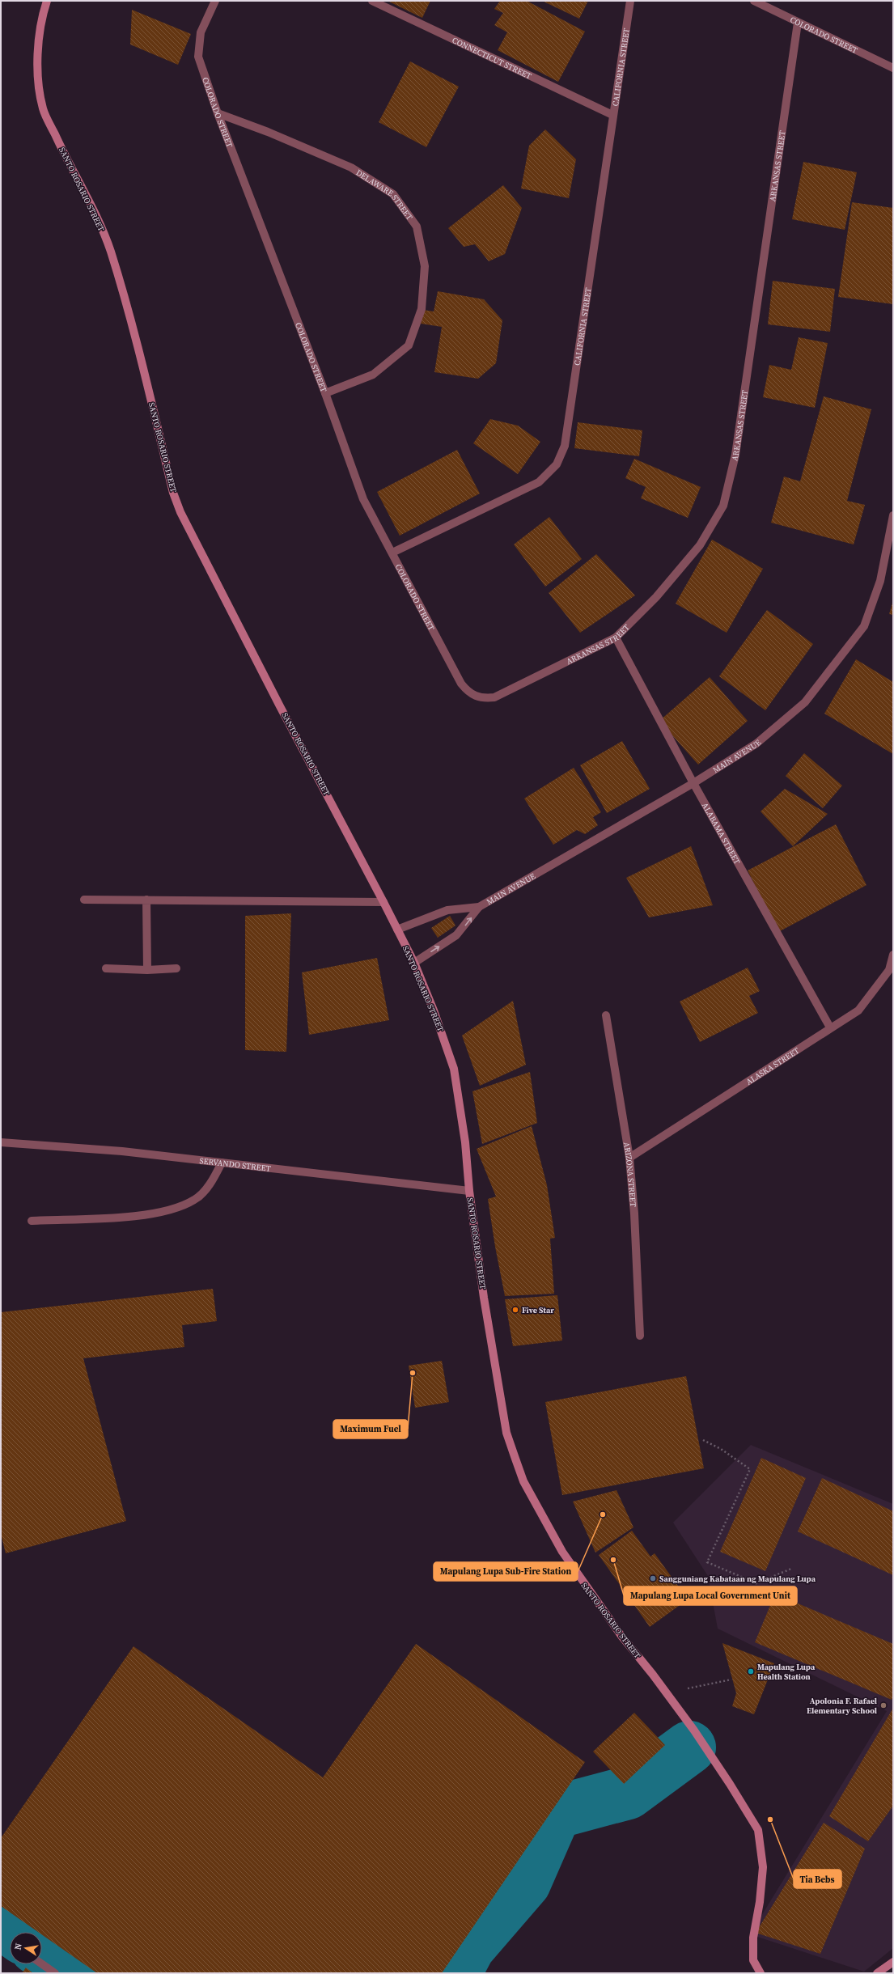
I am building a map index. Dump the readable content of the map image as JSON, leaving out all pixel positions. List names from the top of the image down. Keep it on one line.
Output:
{"streets":{"street":["COLORADO STREET","CONNECTICUT STREET","CALIFORNIA STREET","ARKANSAS STREET","SANTO ROSARIO STREET","DELAWARE STREET","MAIN AVENUE","ALABAMA STREET","ALASKA STREET","SERVANDO STREET","ARIZONA STREET"]},"crossings":[["COLORADO STREET","CALIFORNIA STREET"],["COLORADO STREET","ARKANSAS STREET"],["COLORADO STREET","DELAWARE STREET"],["CONNECTICUT STREET","CALIFORNIA STREET"],["ARKANSAS STREET","ALABAMA STREET"],["SANTO ROSARIO STREET","MAIN AVENUE"],["SANTO ROSARIO STREET","SERVANDO STREET"],["MAIN AVENUE","ALABAMA STREET"],["ALABAMA STREET","ALASKA STREET"],["ALASKA STREET","ARIZONA STREET"]],"places":["Five Star","Maximum Fuel","Mapulang Lupa Sub-Fire Station","Mapulang Lupa Local Government Unit","Sangguniang Kabataan ng Mapulang Lupa","Mapulang Lupa Health Station","Apolonia F. Rafael Elementary School","Tia Bebs"],"north":"left"}
